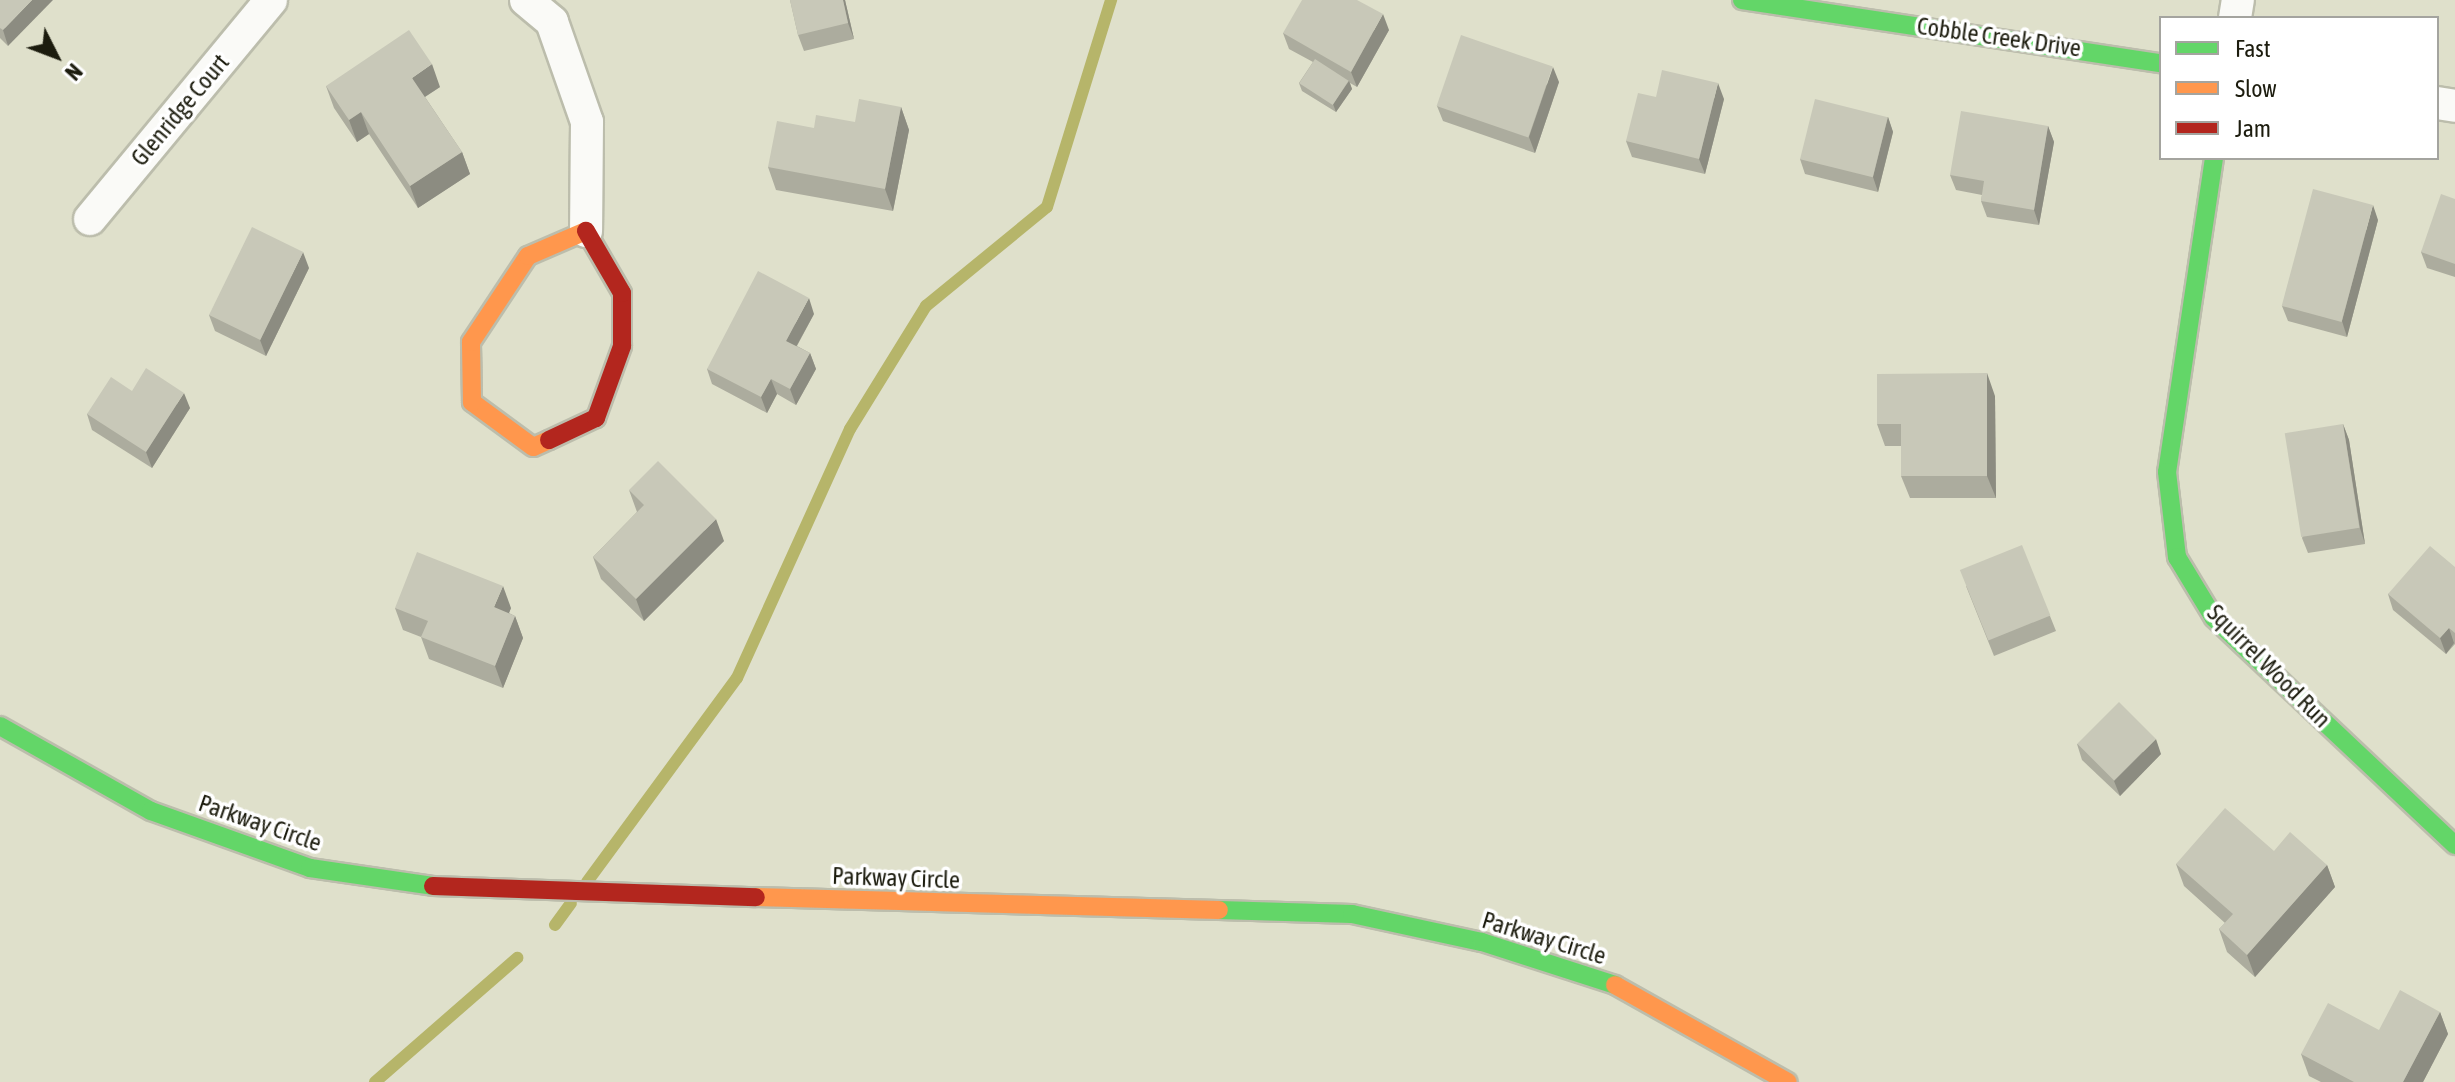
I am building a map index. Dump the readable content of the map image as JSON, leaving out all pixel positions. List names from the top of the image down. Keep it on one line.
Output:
{"streets":{"street":["Cobble Creek Drive","Glenridge Court","Squirrel Wood Run","Parkway Circle"]},"legend":["Fast","Slow","Jam"],"north":"bottom right"}
